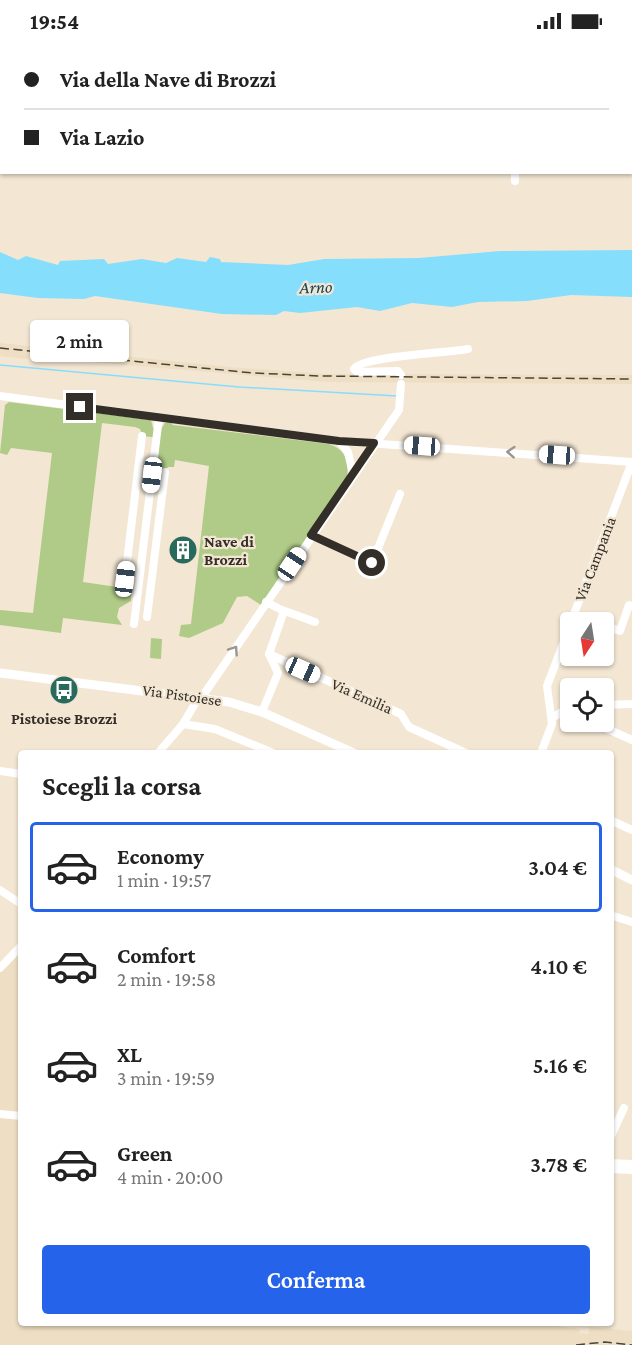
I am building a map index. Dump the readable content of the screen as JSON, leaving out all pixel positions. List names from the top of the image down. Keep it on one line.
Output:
{"streets":{"main road":["Via Pistoiese"],"street":["Via Campania","Via Emilia"]},"water":["Arno"],"places":{"building":["Nave di Brozzi"],"bus stop":["Pistoiese Brozzi"]},"north":"bottom","page":{"status":"19:54","banner":["Via della Nave di Brozzi","Via Lazio"],"bubble":"2 min","heading":"Scegli la corsa","list":[{"name":"Economy","note":"1 min · 19:57","value":"3.04 €"},{"name":"Comfort","note":"2 min · 19:58","value":"4.10 €"},{"name":"XL","note":"3 min · 19:59","value":"5.16 €"},{"name":"Green","note":"4 min · 20:00","value":"3.78 €"}],"buttons":"Conferma"}}
